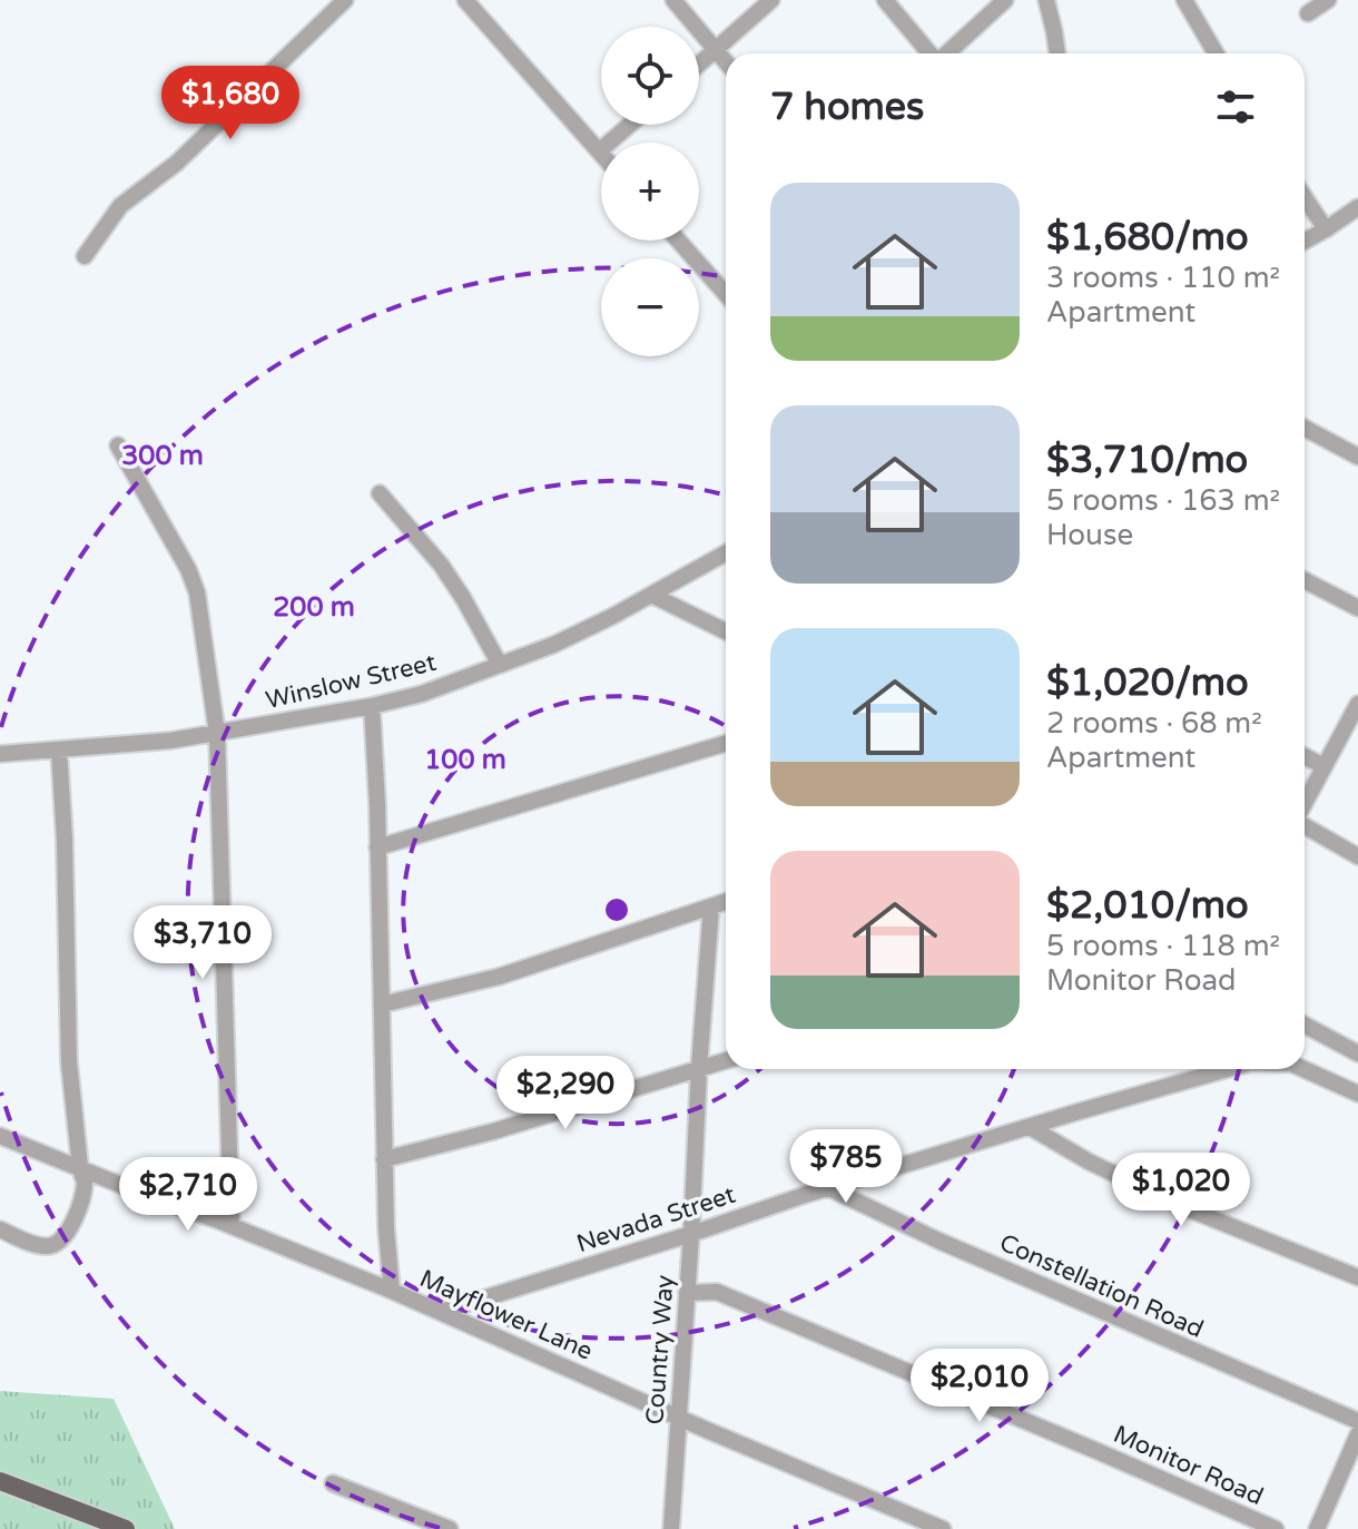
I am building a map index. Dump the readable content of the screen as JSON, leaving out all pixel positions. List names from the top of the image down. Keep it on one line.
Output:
{"streets":{"street":["Winslow Street","Nevada Street","Constellation Road","Mayflower Lane","Country Way","Monitor Road"]},"crossings":[["Winslow Street","Mayflower Lane"],["Nevada Street","Constellation Road"],["Nevada Street","Mayflower Lane"],["Nevada Street","Country Way"],["Mayflower Lane","Country Way"],["Country Way","Monitor Road"]],"page":{"map_buttons":["+","−"],"heading":"7 homes","price":["$1,680","$3,710","$2,290","$785","$1,020","$2,710","$2,010"],"list":[{"name":"$1,680/mo","note":"3 rooms · 110 m² · Apartment"},{"name":"$3,710/mo","note":"5 rooms · 163 m² · House"},{"name":"$1,020/mo","note":"2 rooms · 68 m² · Apartment"},{"name":"$2,010/mo","note":"5 rooms · 118 m² · Monitor Road"}]},"rings":["300 m","200 m","100 m"]}
